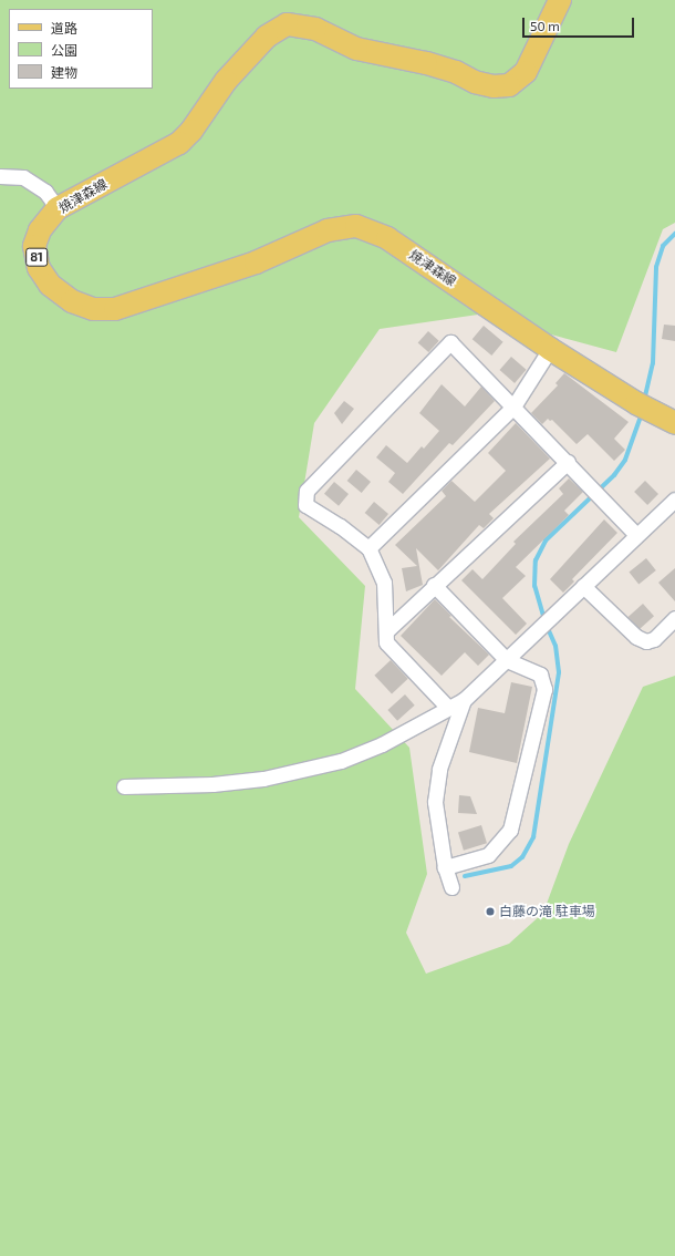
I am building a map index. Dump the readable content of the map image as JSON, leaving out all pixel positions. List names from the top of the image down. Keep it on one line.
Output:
{"streets":{"main road":["焼津森線","81"]},"places":["白藤の滝 駐車場"],"legend":["道路","公園","建物"],"scale_bar":"50 m"}
